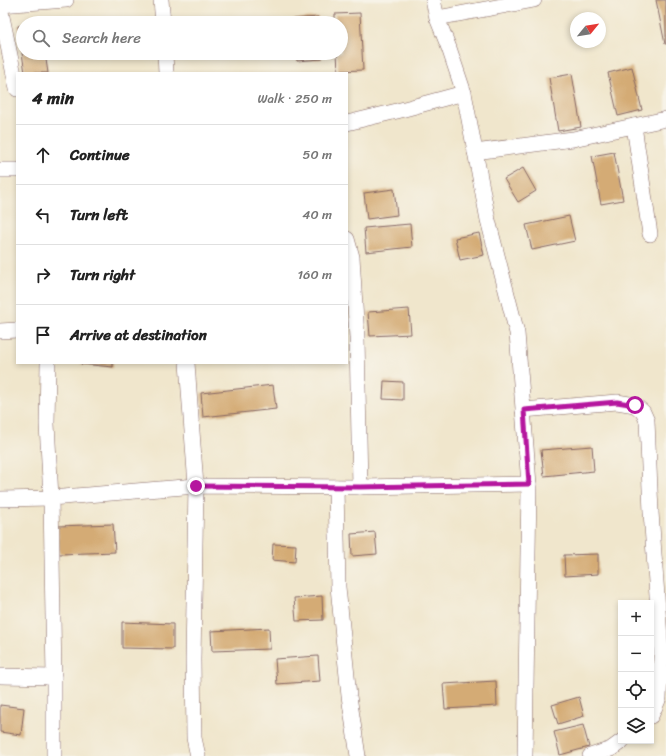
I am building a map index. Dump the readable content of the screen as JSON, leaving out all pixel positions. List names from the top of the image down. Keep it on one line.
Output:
{"north":"top right","page":{"search":"Search here","heading":["4 min","Walk · 250 m"],"list":[["Continue","50 m"],["Turn left","40 m"],["Turn right","160 m"],"Arrive at destination"],"map_buttons":["+","−"]}}
